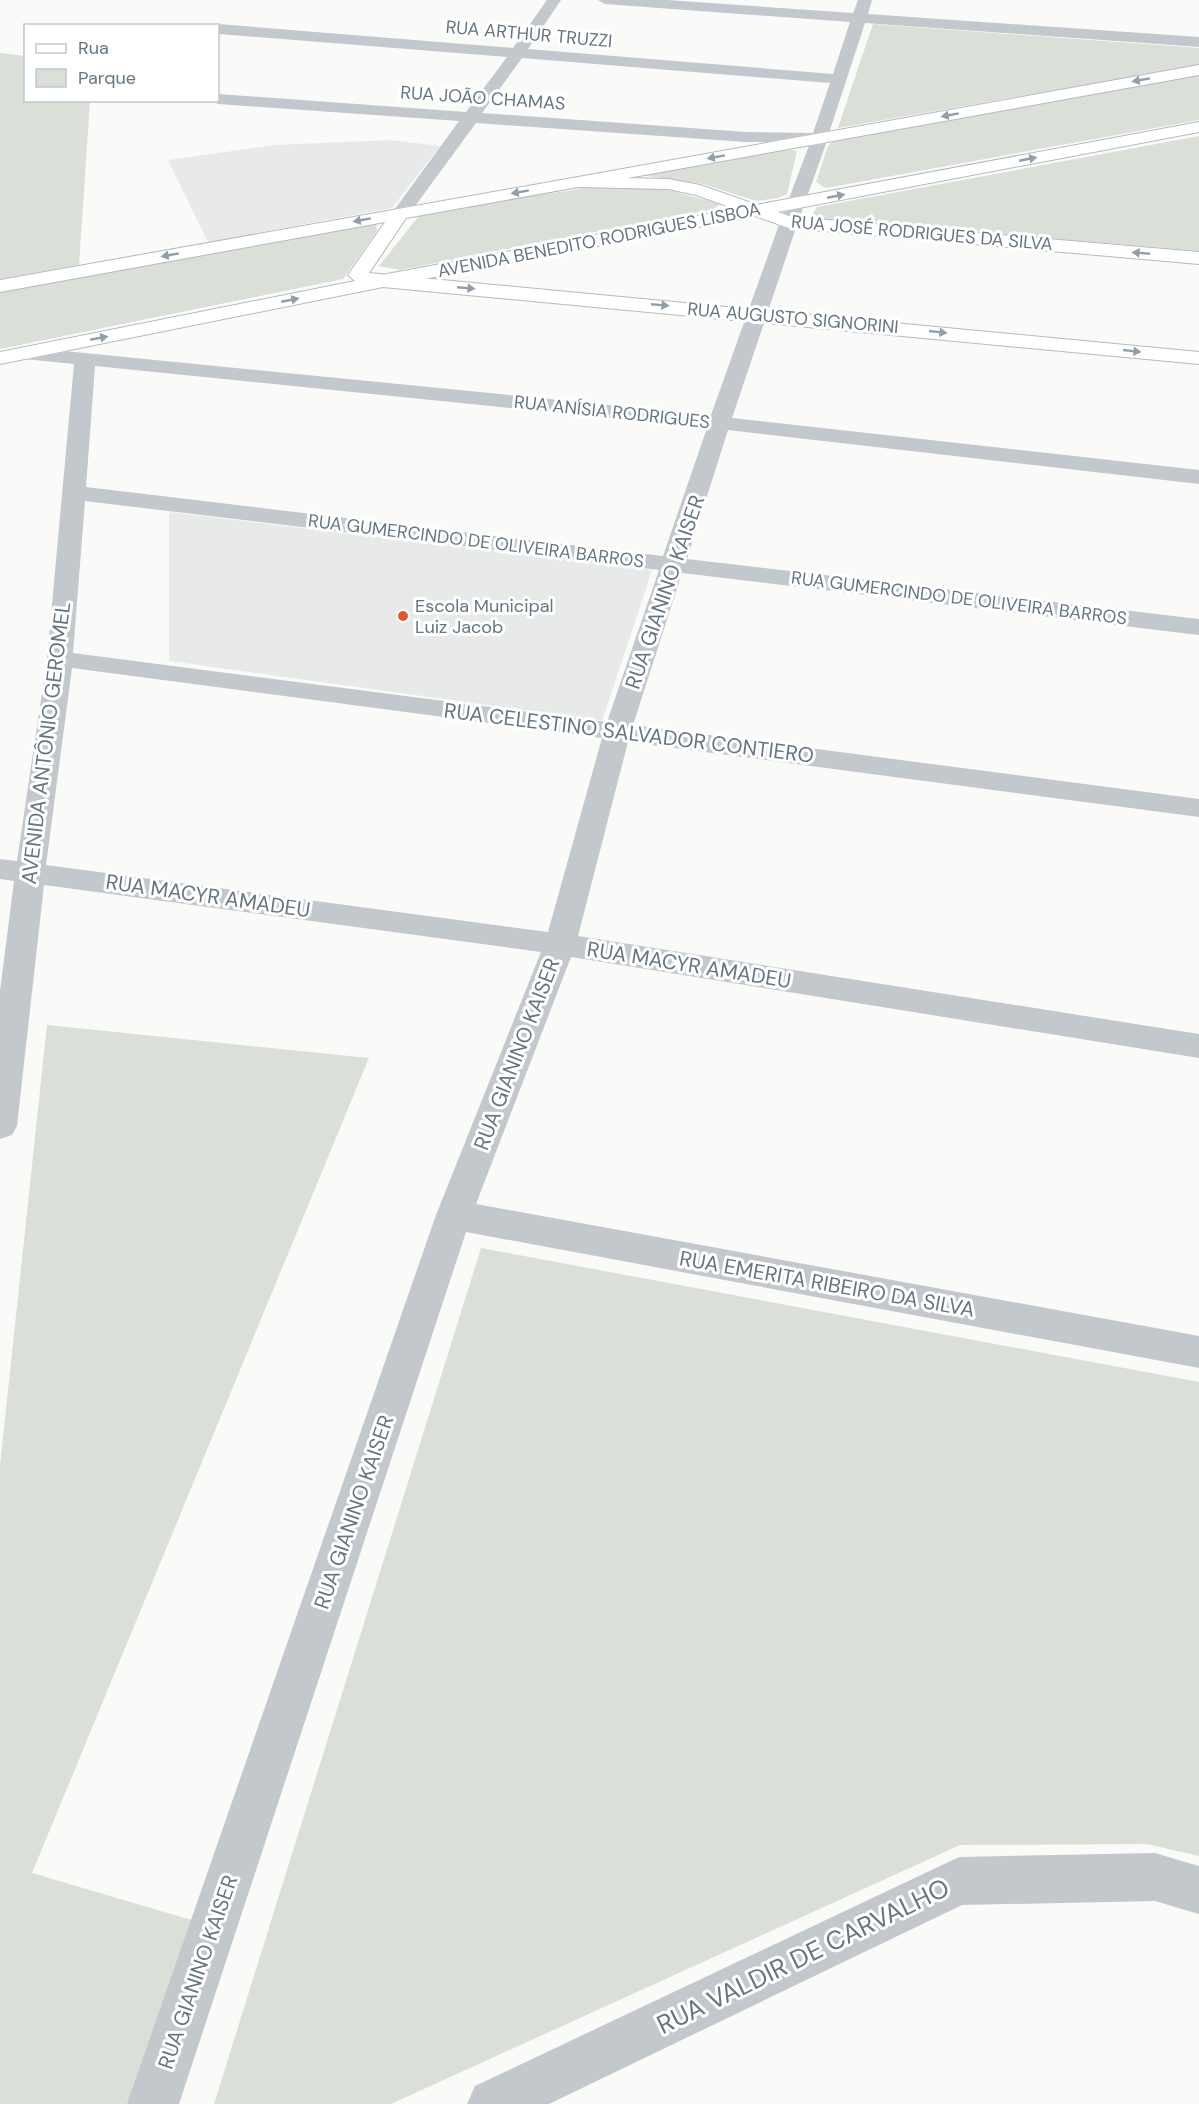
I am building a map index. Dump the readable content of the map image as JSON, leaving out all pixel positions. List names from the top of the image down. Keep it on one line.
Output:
{"streets":{"main road":["RUA JOSÉ RODRIGUES DA SILVA","AVENIDA BENEDITO RODRIGUES LISBOA","RUA AUGUSTO SIGNORINI"],"street":["RUA ARTHUR TRUZZI","RUA JOÃO CHAMAS","RUA ANÍSIA RODRIGUES","RUA GUMERCINDO DE OLIVEIRA BARROS","RUA GIANINO KAISER","RUA CELESTINO SALVADOR CONTIERO","AVENIDA ANTÔNIO GEROMEL","RUA MACYR AMADEU","RUA EMERITA RIBEIRO DA SILVA","RUA VALDIR DE CARVALHO"]},"crossings":[["RUA ARTHUR TRUZZI","RUA GIANINO KAISER"],["RUA JOÃO CHAMAS","RUA GIANINO KAISER"],["RUA JOSÉ RODRIGUES DA SILVA","AVENIDA BENEDITO RODRIGUES LISBOA"],["RUA JOSÉ RODRIGUES DA SILVA","RUA GIANINO KAISER"],["AVENIDA BENEDITO RODRIGUES LISBOA","RUA AUGUSTO SIGNORINI"],["AVENIDA BENEDITO RODRIGUES LISBOA","RUA ANÍSIA RODRIGUES"],["AVENIDA BENEDITO RODRIGUES LISBOA","RUA GIANINO KAISER"],["RUA AUGUSTO SIGNORINI","RUA GIANINO KAISER"],["RUA ANÍSIA RODRIGUES","RUA GIANINO KAISER"],["RUA ANÍSIA RODRIGUES","AVENIDA ANTÔNIO GEROMEL"],["RUA GUMERCINDO DE OLIVEIRA BARROS","RUA GIANINO KAISER"],["RUA GUMERCINDO DE OLIVEIRA BARROS","AVENIDA ANTÔNIO GEROMEL"],["RUA GIANINO KAISER","RUA CELESTINO SALVADOR CONTIERO"],["RUA GIANINO KAISER","RUA MACYR AMADEU"],["RUA GIANINO KAISER","RUA EMERITA RIBEIRO DA SILVA"],["RUA CELESTINO SALVADOR CONTIERO","AVENIDA ANTÔNIO GEROMEL"],["AVENIDA ANTÔNIO GEROMEL","RUA MACYR AMADEU"]],"places":["Escola Municipal Luiz Jacob"],"legend":["Rua","Parque"]}
